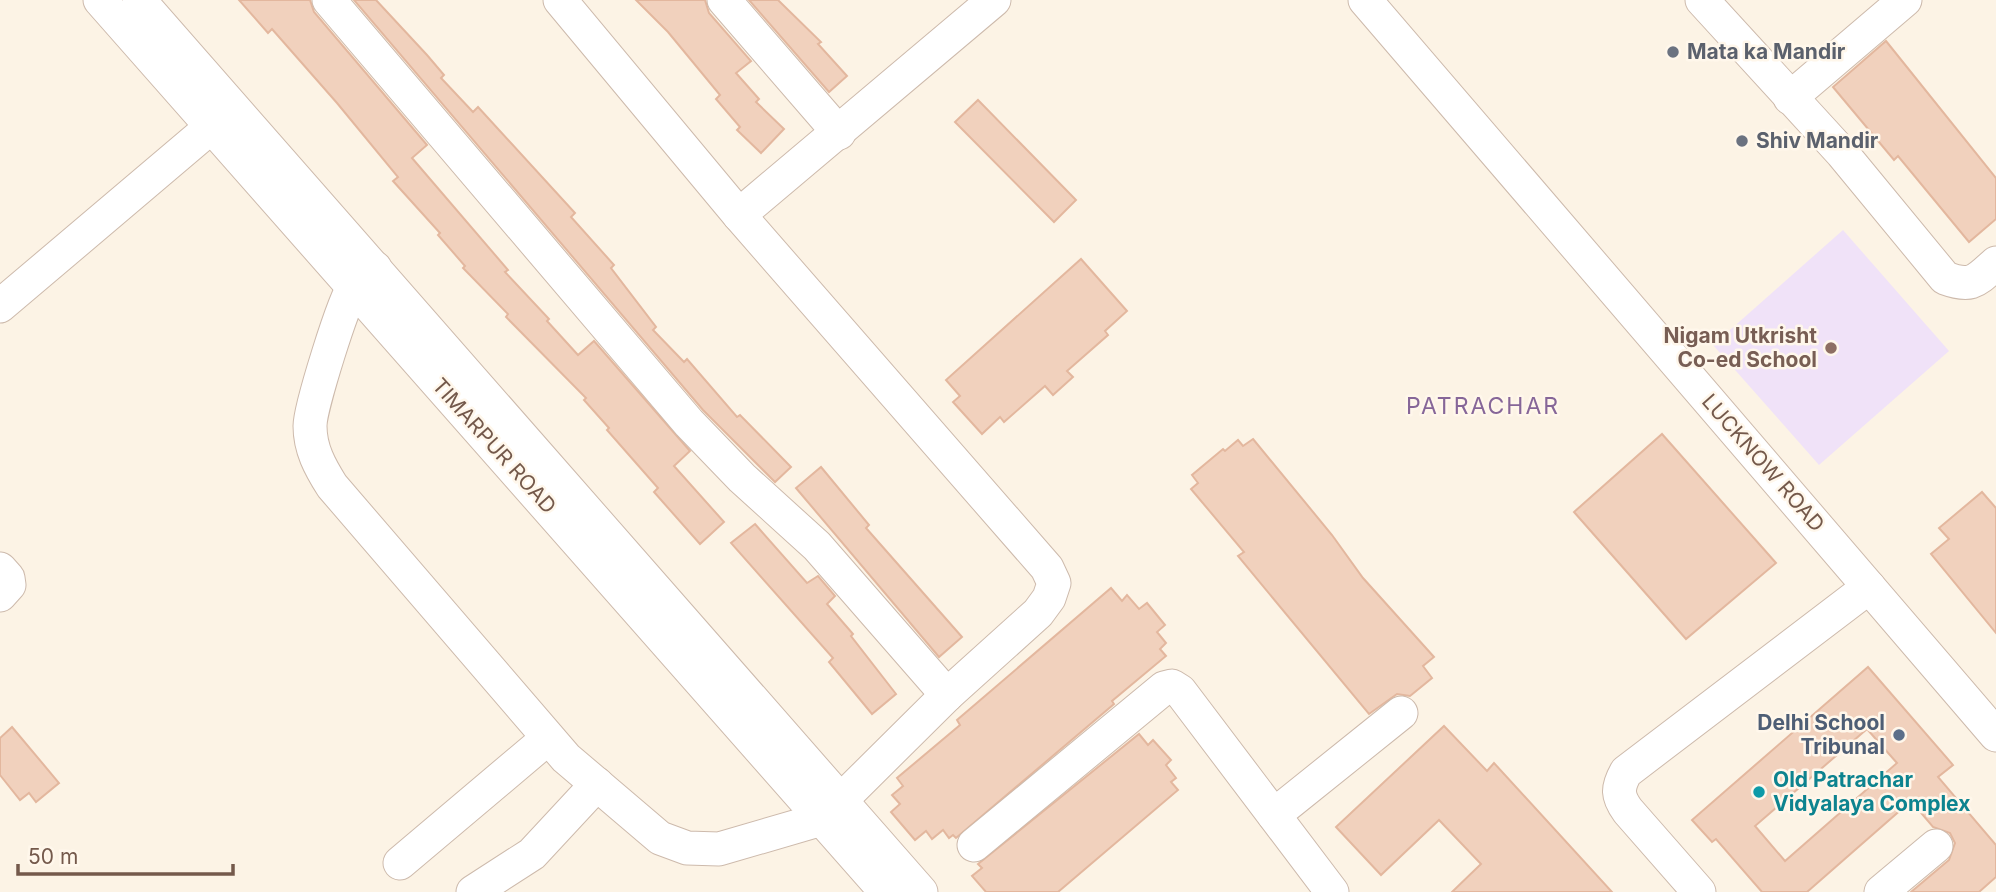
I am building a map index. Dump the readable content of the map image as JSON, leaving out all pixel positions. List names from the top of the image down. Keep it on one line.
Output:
{"streets":{"street":["TIMARPUR ROAD","LUCKNOW ROAD"]},"districts":["PATRACHAR"],"places":["Mata ka Mandir","Shiv Mandir","Nigam Utkrisht Co-ed School","Delhi School Tribunal","Old Patrachar Vidyalaya Complex"],"scale_bar":"50 m"}
